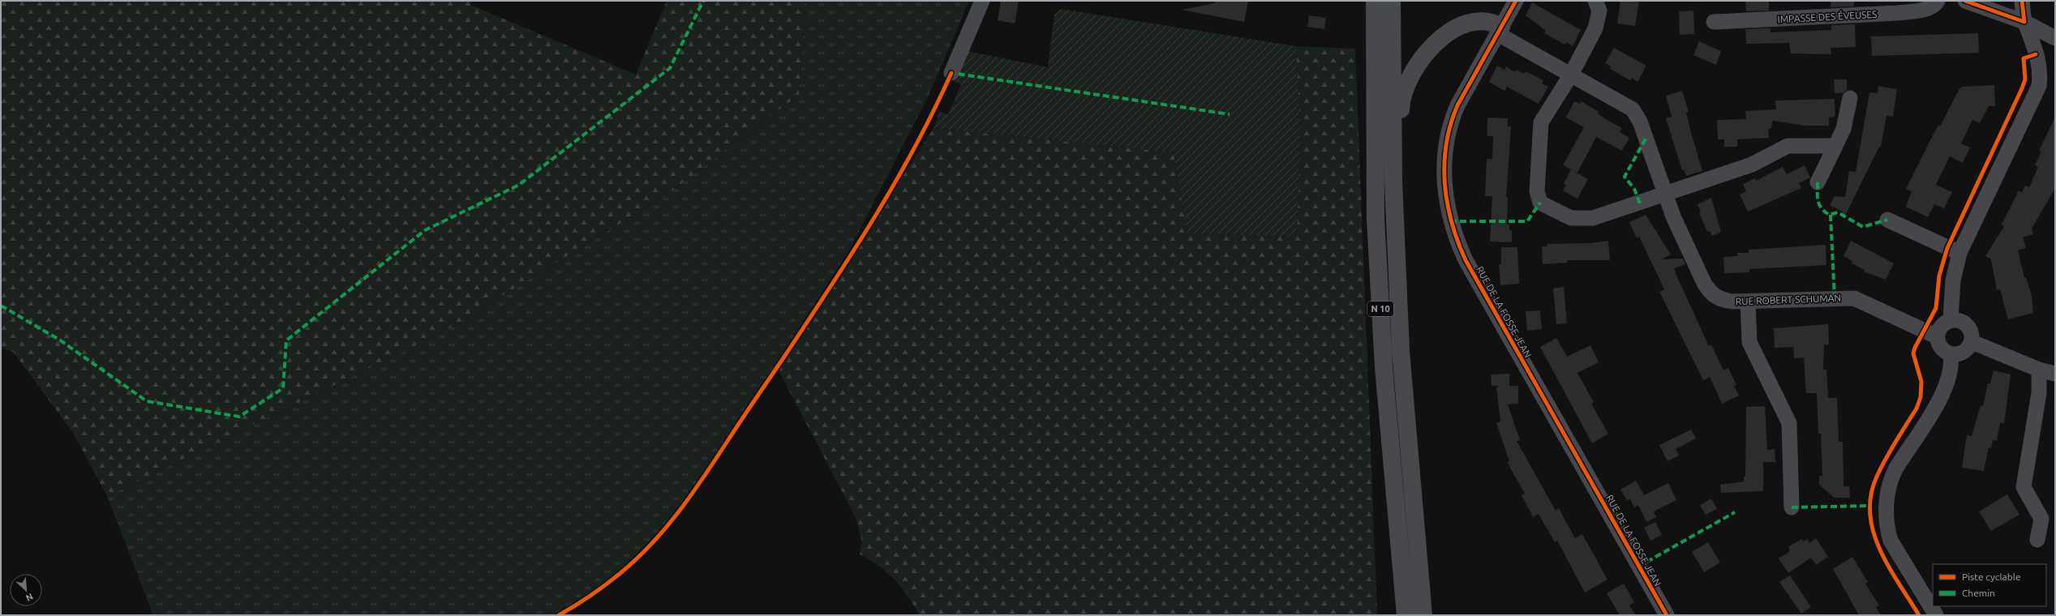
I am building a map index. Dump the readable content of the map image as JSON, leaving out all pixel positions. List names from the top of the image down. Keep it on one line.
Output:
{"streets":{"main road":["N 10"],"street":["IMPASSE DES ÉVEUSES","RUE ROBERT SCHUMAN","RUE DE LA FOSSE JEAN"]},"crossings":[["RUE ROBERT SCHUMAN","RUE DE LA FOSSE JEAN"]],"legend":["Piste cyclable","Chemin"],"north":"bottom right"}
